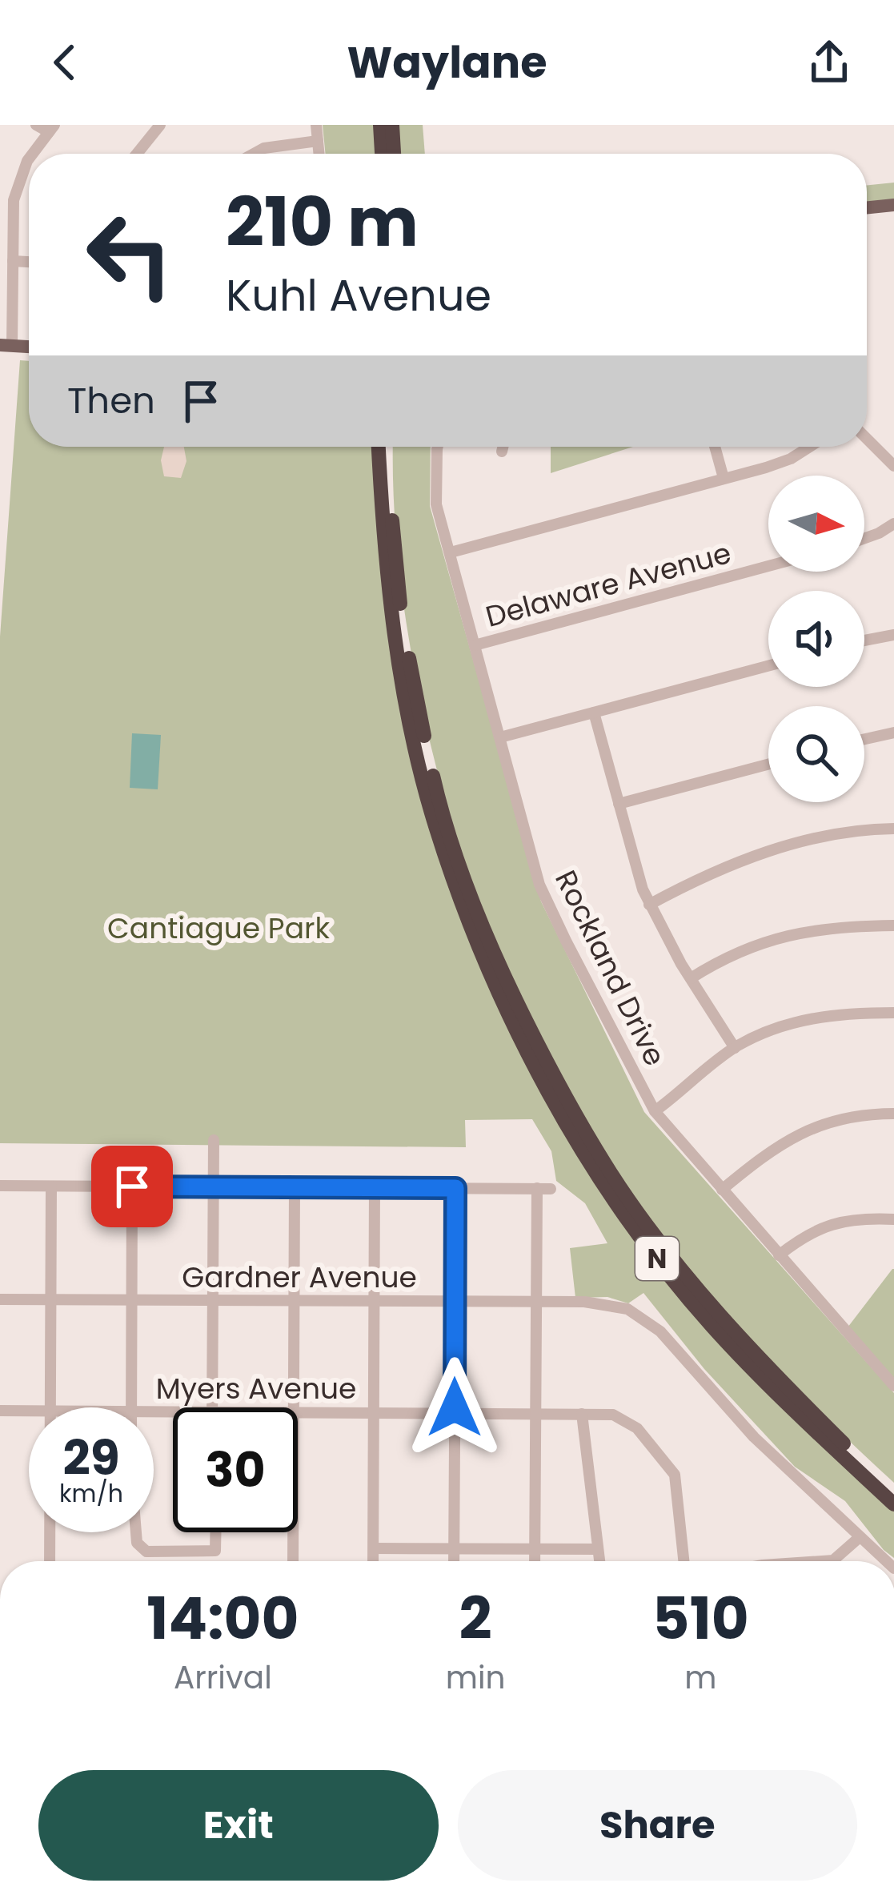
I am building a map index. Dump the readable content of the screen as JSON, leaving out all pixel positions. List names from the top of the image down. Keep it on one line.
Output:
{"streets":{"highway":["N"],"street":["Delaware Avenue","Rockland Drive","Gardner Avenue","Myers Avenue"]},"crossings":[["Delaware Avenue","Rockland Drive"]],"parks":["Cantiague Park"],"north":"right","page":{"header":"Waylane","turn":["210 m","Kuhl Avenue"],"then":"Then","speed":"29 km/h","limit":"30","eta":["14:00","Arrival","2","min","510","m"],"buttons":["Exit","Share"]}}
